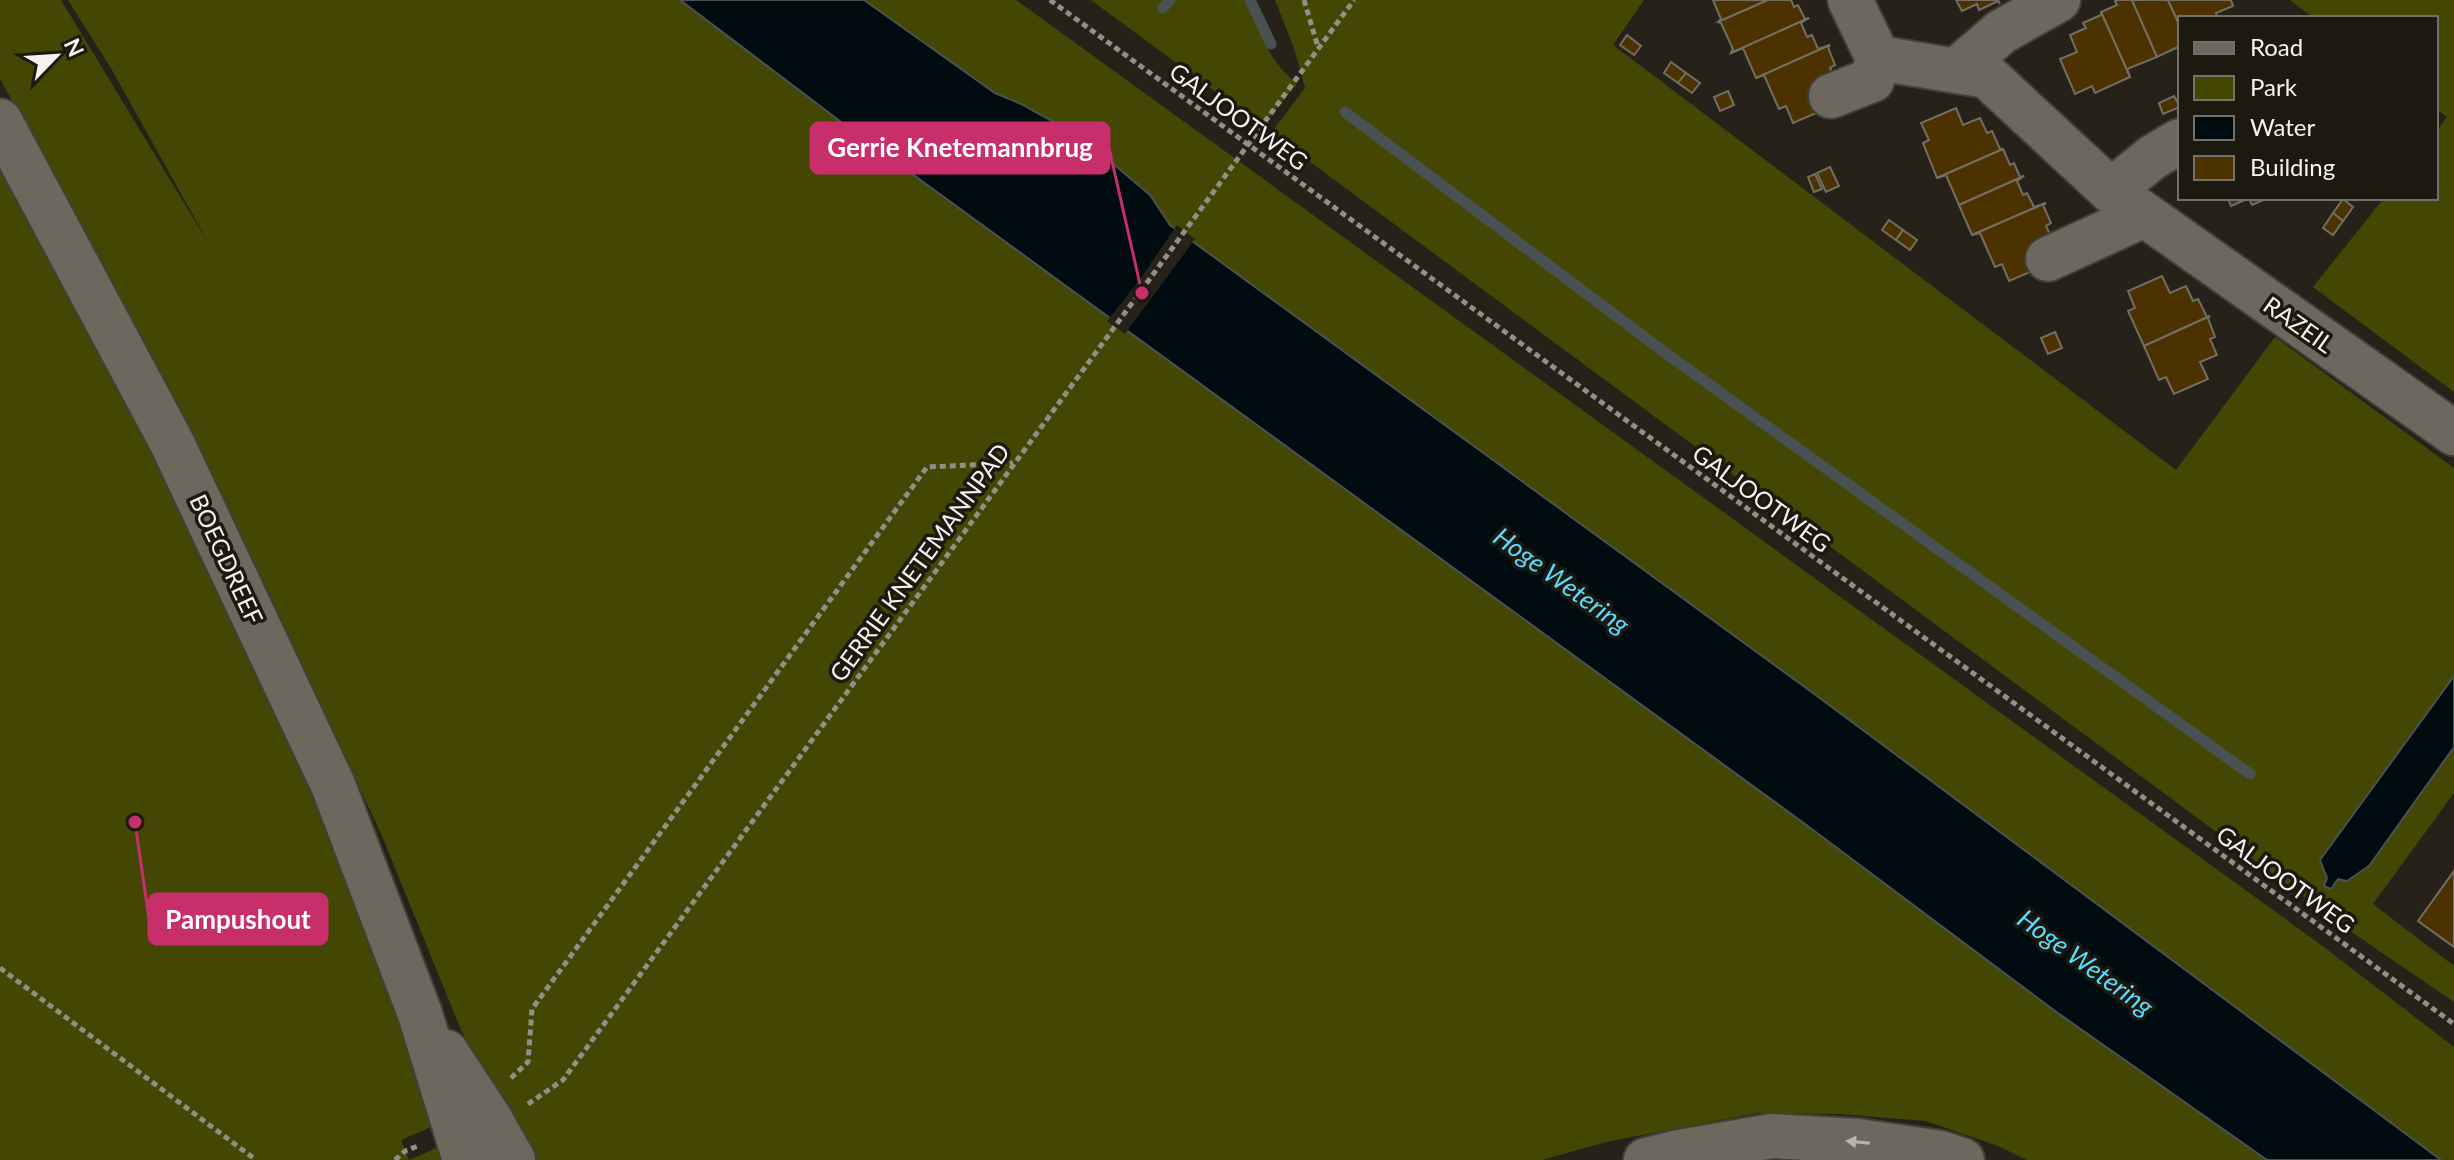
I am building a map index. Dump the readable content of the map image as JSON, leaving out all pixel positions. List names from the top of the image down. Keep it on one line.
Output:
{"streets":{"street":["RAZEIL","BOEGDREEF"],"path":["GALJOOTWEG","GERRIE KNETEMANNPAD"]},"crossings":[["GALJOOTWEG","GERRIE KNETEMANNPAD"],["BOEGDREEF","GERRIE KNETEMANNPAD"]],"water":["Hoge Wetering"],"places":["Gerrie Knetemannbrug","Pampushout"],"legend":["Road","Park","Water","Building"],"north":"top right"}
